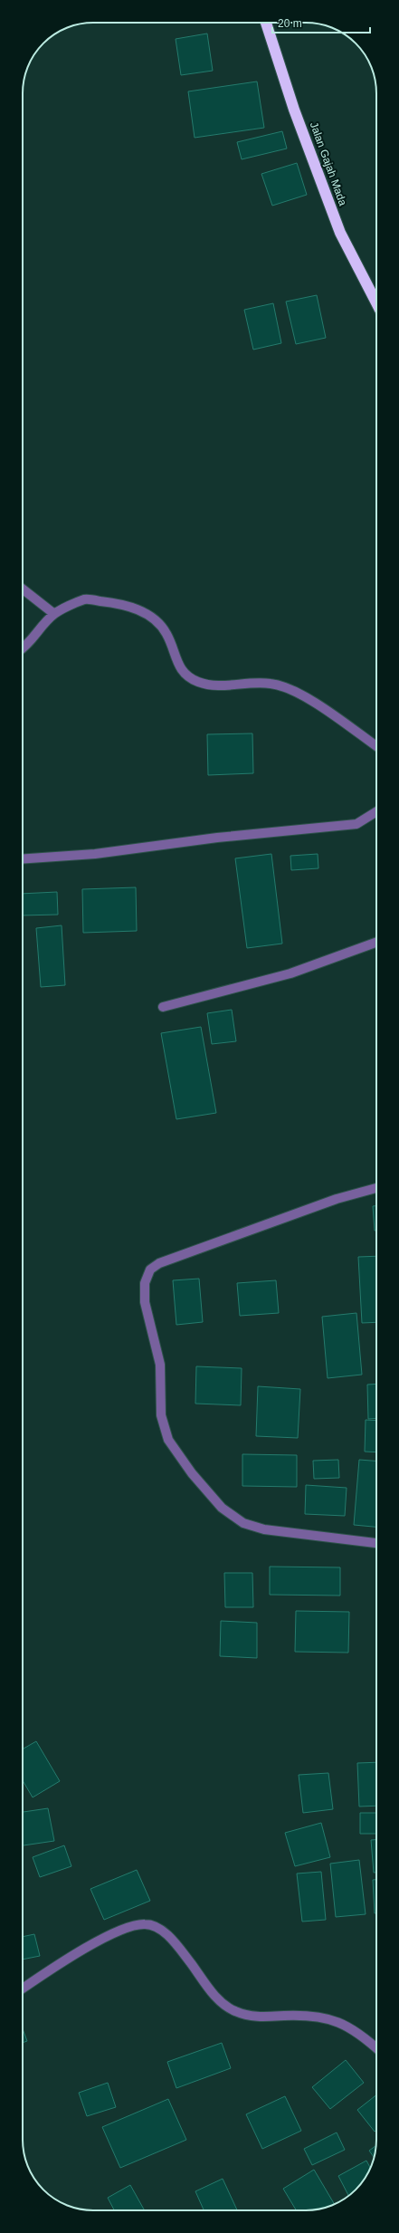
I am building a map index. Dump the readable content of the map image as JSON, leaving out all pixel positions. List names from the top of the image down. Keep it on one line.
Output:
{"streets":{"highway":["Jalan Gajah Mada"]},"scale_bar":"20 m"}
